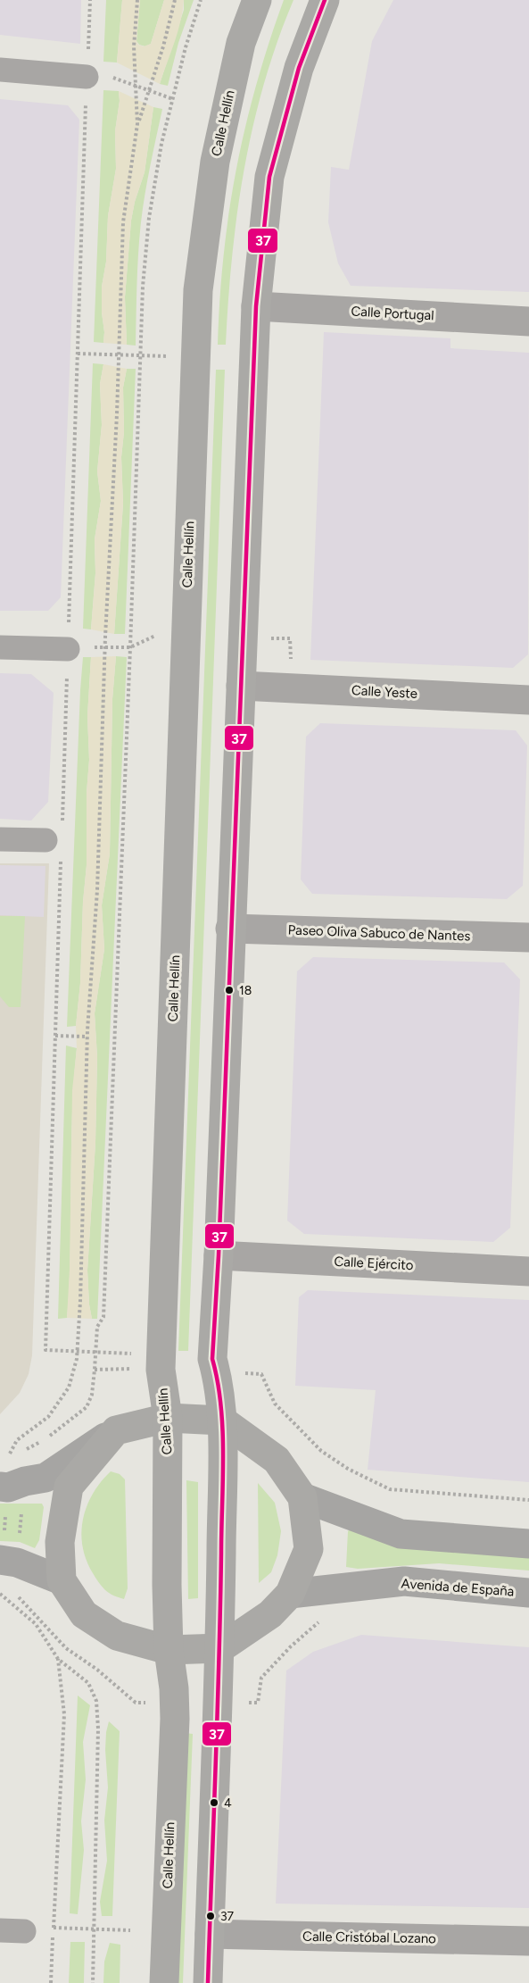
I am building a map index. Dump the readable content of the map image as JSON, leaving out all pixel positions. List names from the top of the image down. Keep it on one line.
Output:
{"streets":{"main road":["Calle Hellín","Avenida de España"],"street":["Calle Portugal","Calle Yeste","Paseo Oliva Sabuco de Nantes","Calle Ejército","Calle Cristóbal Lozano"]},"places":["18","4","37"],"lines":["transit line 37"]}
